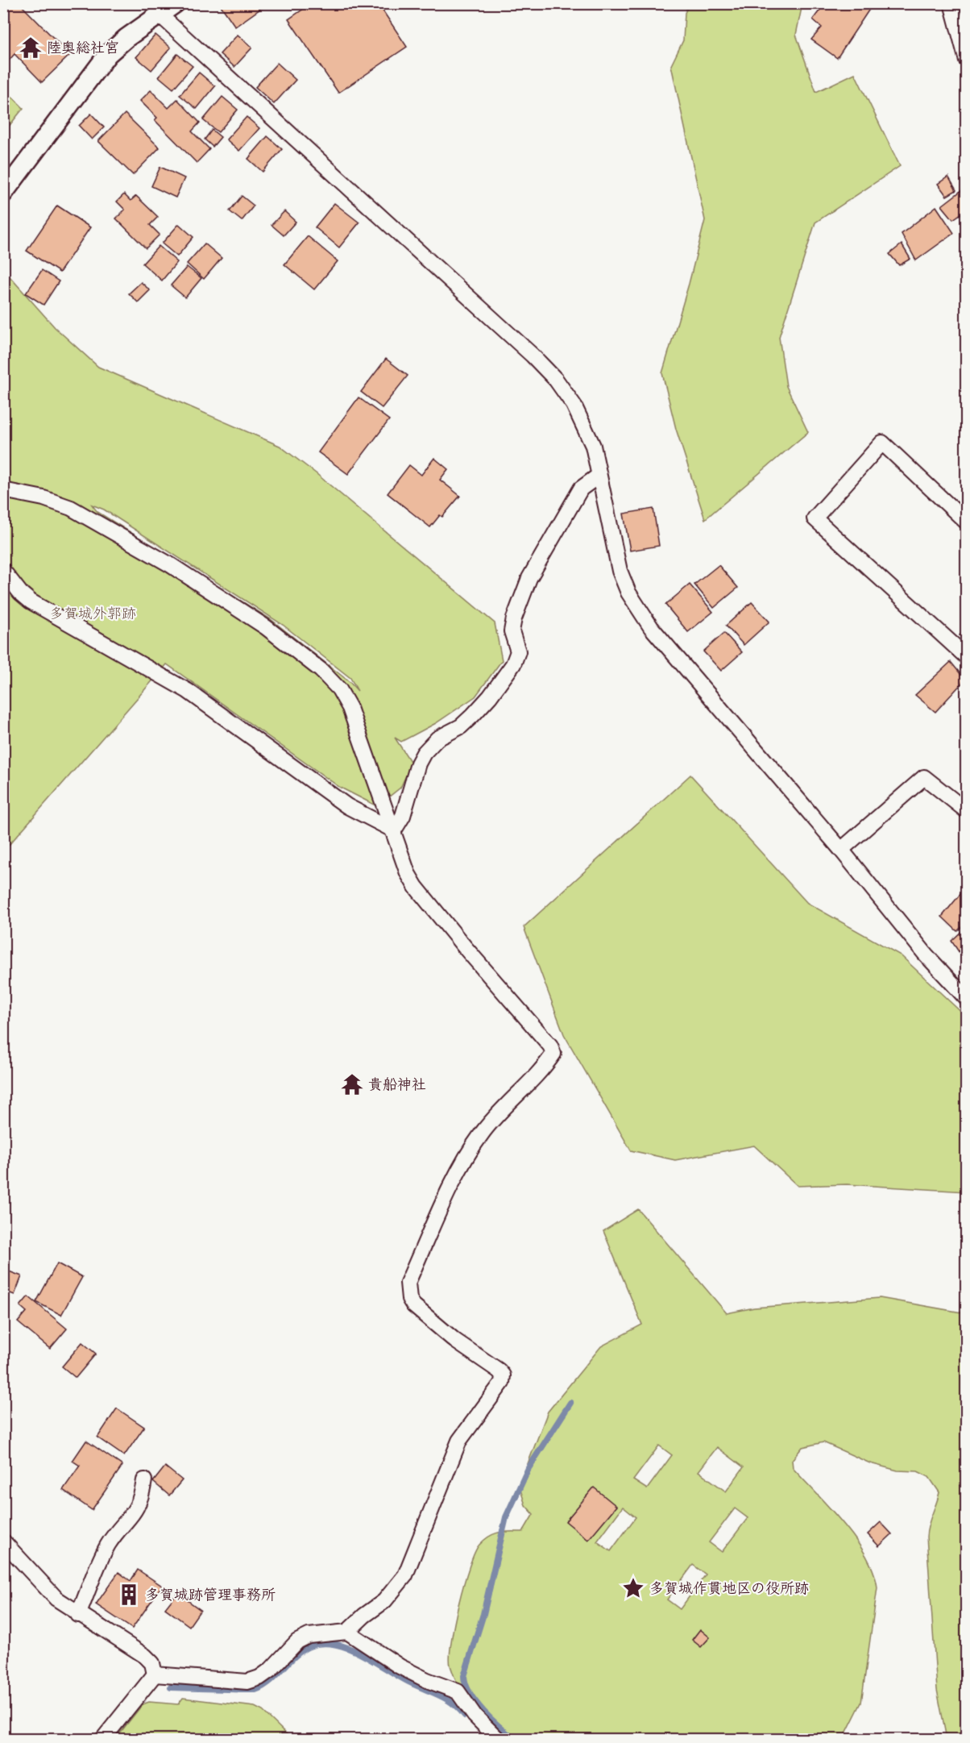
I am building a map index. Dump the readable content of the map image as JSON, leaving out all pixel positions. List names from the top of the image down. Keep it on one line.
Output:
{"parks":["多賀城外郭跡"],"places":{"temple":["陸奥総社宮","貴船神社"],"place":["多賀城作貫地区の役所跡"],"building":["多賀城跡管理事務所"]}}
